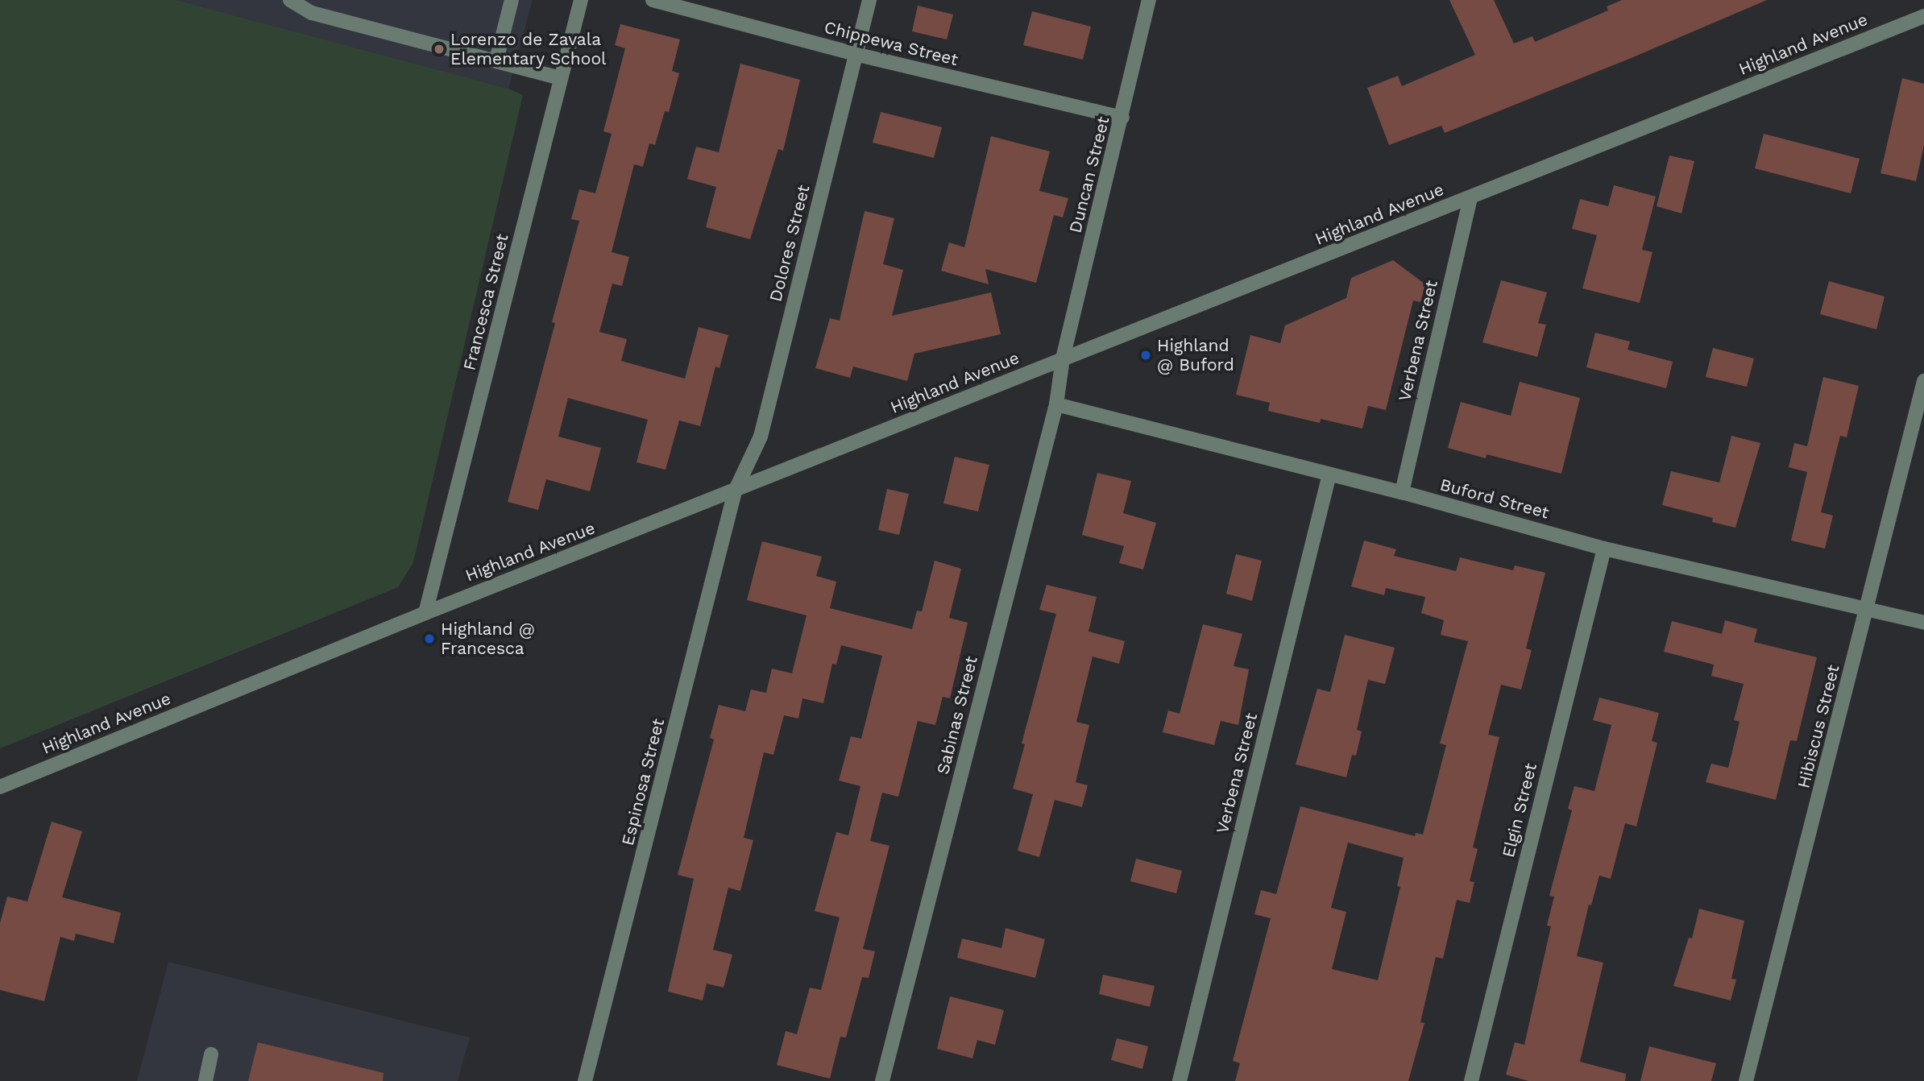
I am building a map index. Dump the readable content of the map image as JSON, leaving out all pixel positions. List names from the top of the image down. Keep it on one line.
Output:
{"streets":{"street":["Chippewa Street","Highland Avenue","Duncan Street","Dolores Street","Francesca Street","Verbena Street","Buford Street","Sabinas Street","Hibiscus Street","Espinosa Street","Elgin Street"]},"crossings":[["Chippewa Street","Duncan Street"],["Chippewa Street","Dolores Street"],["Highland Avenue","Duncan Street"],["Highland Avenue","Dolores Street"],["Highland Avenue","Francesca Street"],["Highland Avenue","Verbena Street"],["Highland Avenue","Sabinas Street"],["Highland Avenue","Espinosa Street"],["Duncan Street","Sabinas Street"],["Dolores Street","Espinosa Street"],["Verbena Street","Buford Street"],["Buford Street","Sabinas Street"],["Buford Street","Hibiscus Street"],["Buford Street","Elgin Street"]],"places":["Lorenzo de Zavala Elementary School","Highland @ Buford","Highland @ Francesca"]}
